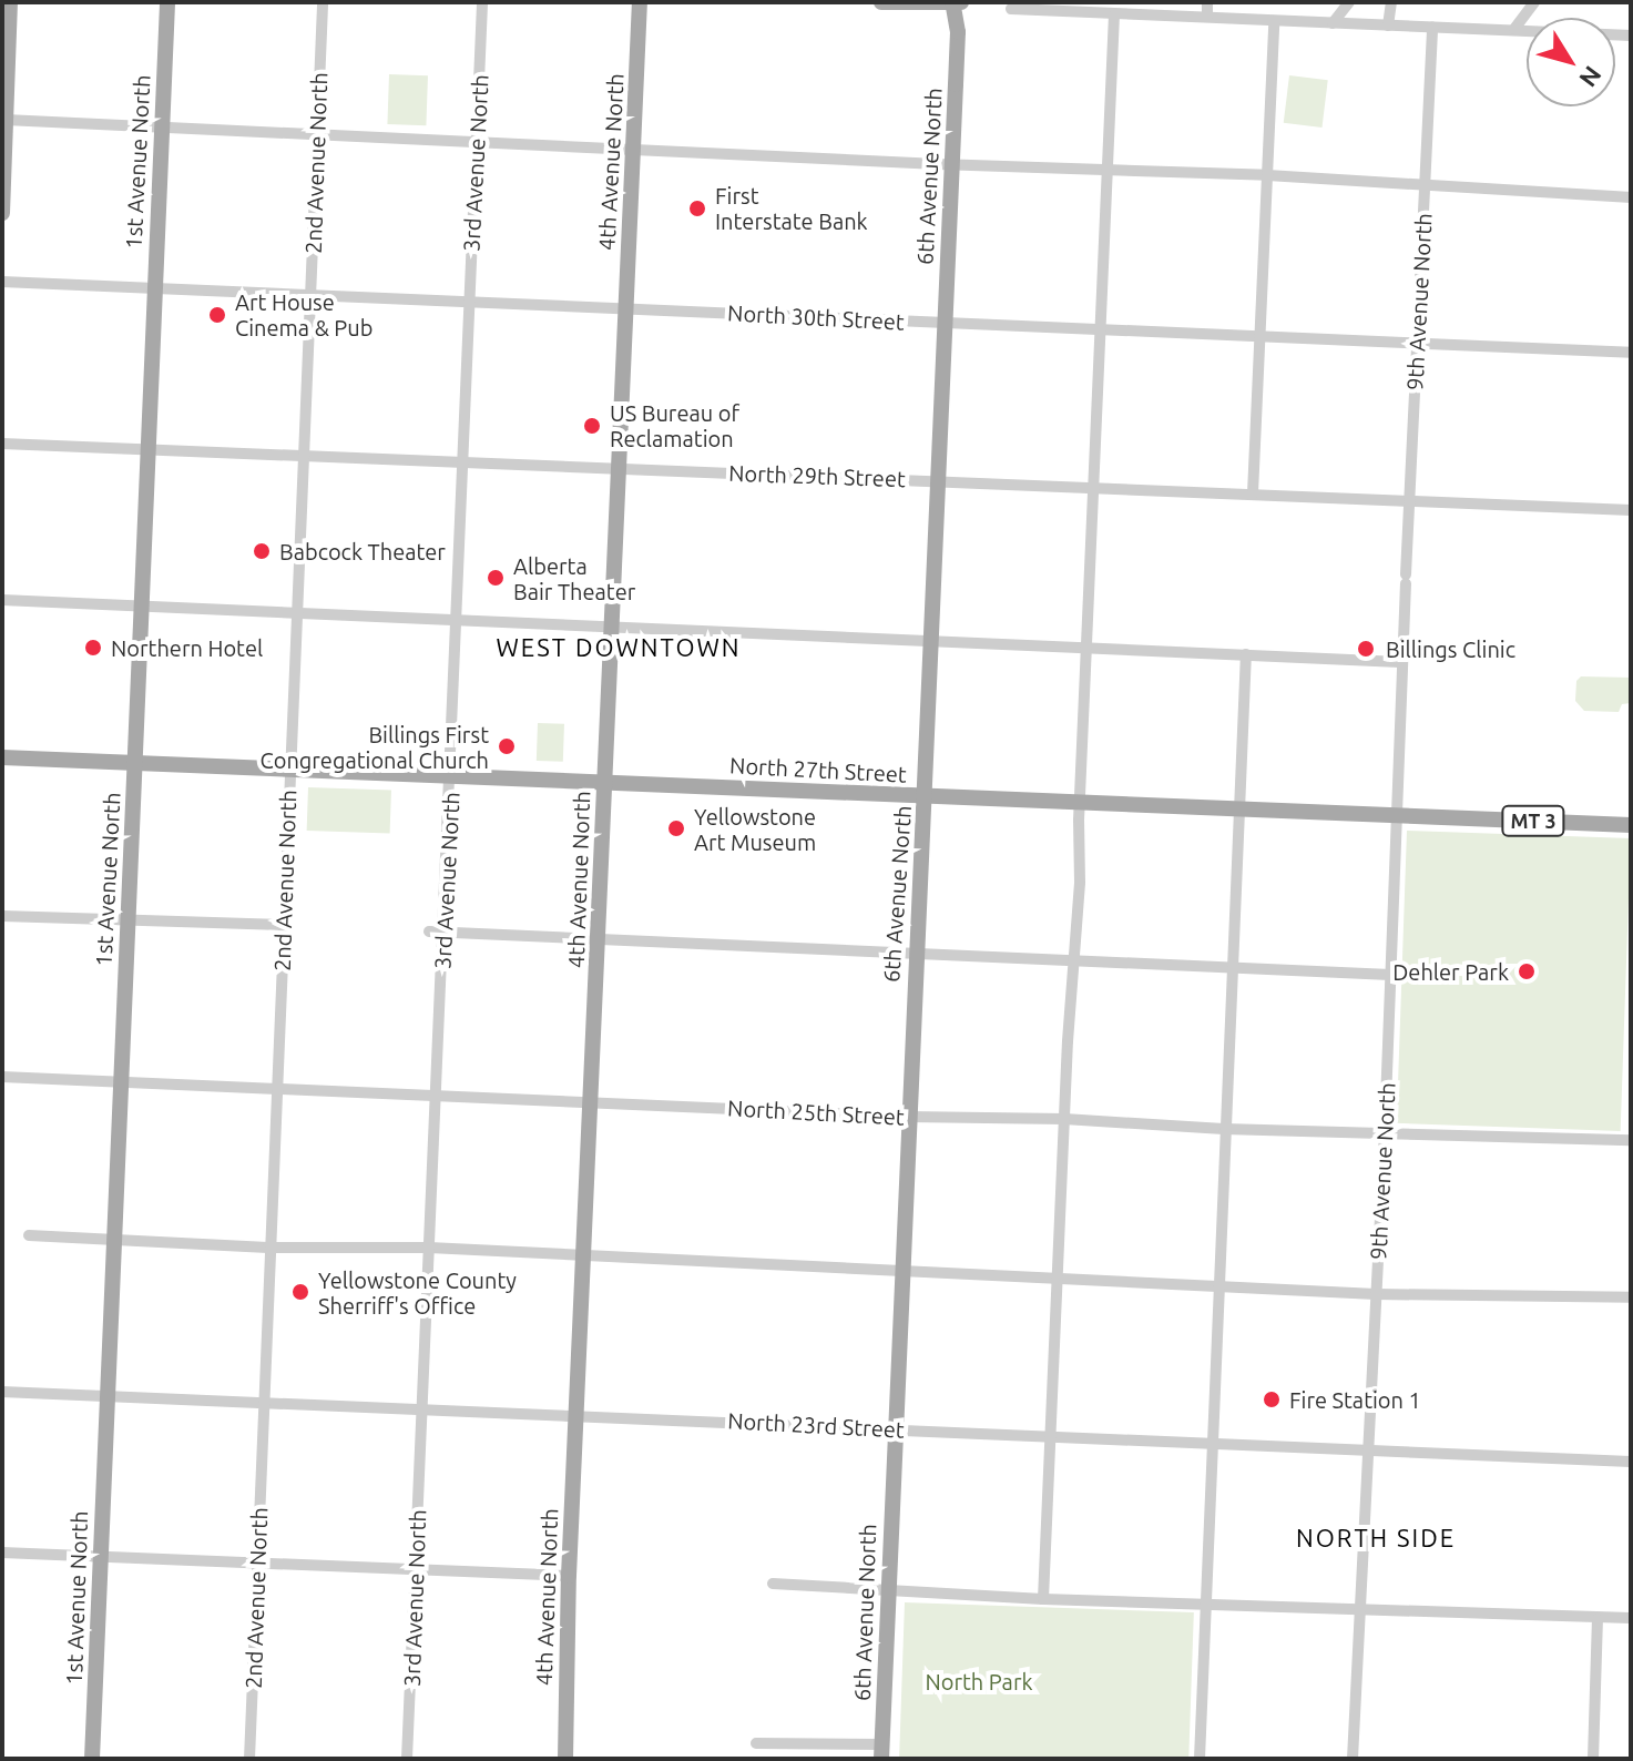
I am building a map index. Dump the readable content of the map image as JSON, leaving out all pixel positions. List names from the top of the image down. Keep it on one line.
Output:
{"streets":{"main road":["1st Avenue North","4th Avenue North","6th Avenue North","North 27th Street","MT 3"],"street":["2nd Avenue North","3rd Avenue North","9th Avenue North","North 30th Street","North 29th Street","North 25th Street","North 23rd Street"]},"crossings":[["1st Avenue North","North 30th Street"],["1st Avenue North","North 29th Street"],["1st Avenue North","North 27th Street"],["1st Avenue North","North 25th Street"],["1st Avenue North","North 23rd Street"],["4th Avenue North","North 30th Street"],["4th Avenue North","North 29th Street"],["4th Avenue North","North 27th Street"],["4th Avenue North","North 25th Street"],["4th Avenue North","North 23rd Street"],["2nd Avenue North","North 30th Street"],["2nd Avenue North","North 29th Street"],["2nd Avenue North","North 27th Street"],["2nd Avenue North","North 25th Street"],["2nd Avenue North","North 23rd Street"],["3rd Avenue North","North 30th Street"],["3rd Avenue North","North 29th Street"],["3rd Avenue North","North 27th Street"],["3rd Avenue North","North 25th Street"],["3rd Avenue North","North 23rd Street"],["6th Avenue North","North 30th Street"],["6th Avenue North","North 29th Street"],["6th Avenue North","North 27th Street"],["6th Avenue North","North 25th Street"],["6th Avenue North","North 23rd Street"],["9th Avenue North","North 30th Street"],["9th Avenue North","North 29th Street"],["9th Avenue North","North 27th Street"],["9th Avenue North","North 25th Street"],["9th Avenue North","North 23rd Street"]],"districts":["WEST DOWNTOWN","NORTH SIDE"],"parks":["North Park"],"places":["First Interstate Bank","Art House Cinema & Pub","US Bureau of Reclamation","Babcock Theater","Alberta Bair Theater","Northern Hotel","Billings Clinic","Billings First Congregational Church","Yellowstone Art Museum","Dehler Park","Yellowstone County Sherriff's Office","Fire Station 1"],"north":"bottom right"}
